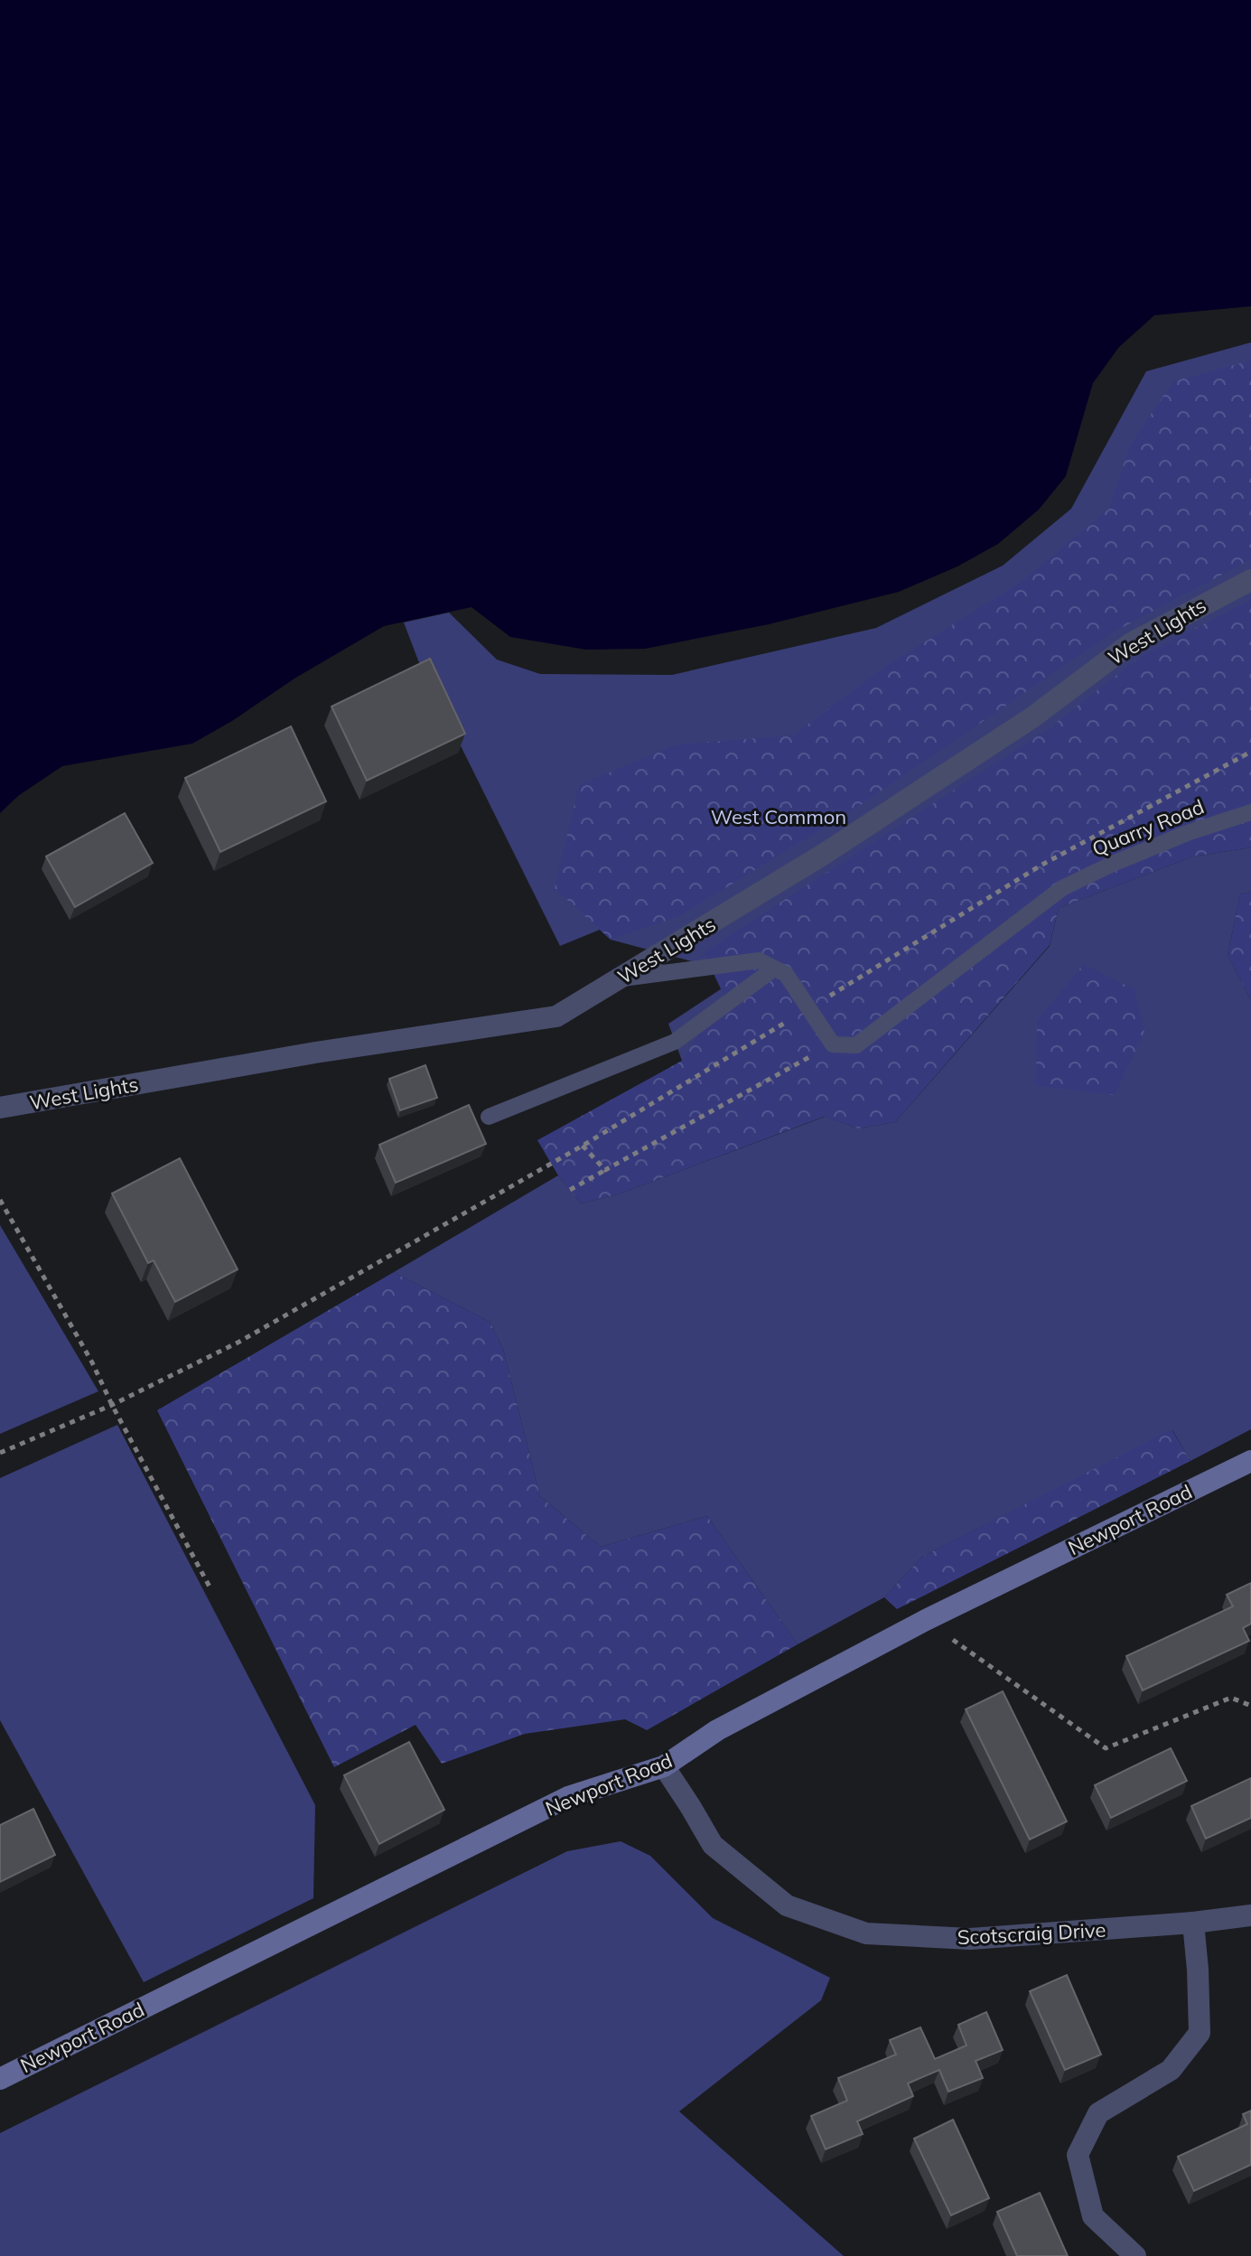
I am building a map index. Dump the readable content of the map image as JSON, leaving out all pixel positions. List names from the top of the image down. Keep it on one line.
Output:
{"streets":{"main road":["Newport Road"],"street":["West Lights","Scotscraig Drive"],"lane":["Quarry Road"]},"crossings":[["Newport Road","Scotscraig Drive"]],"parks":["West Common"]}
